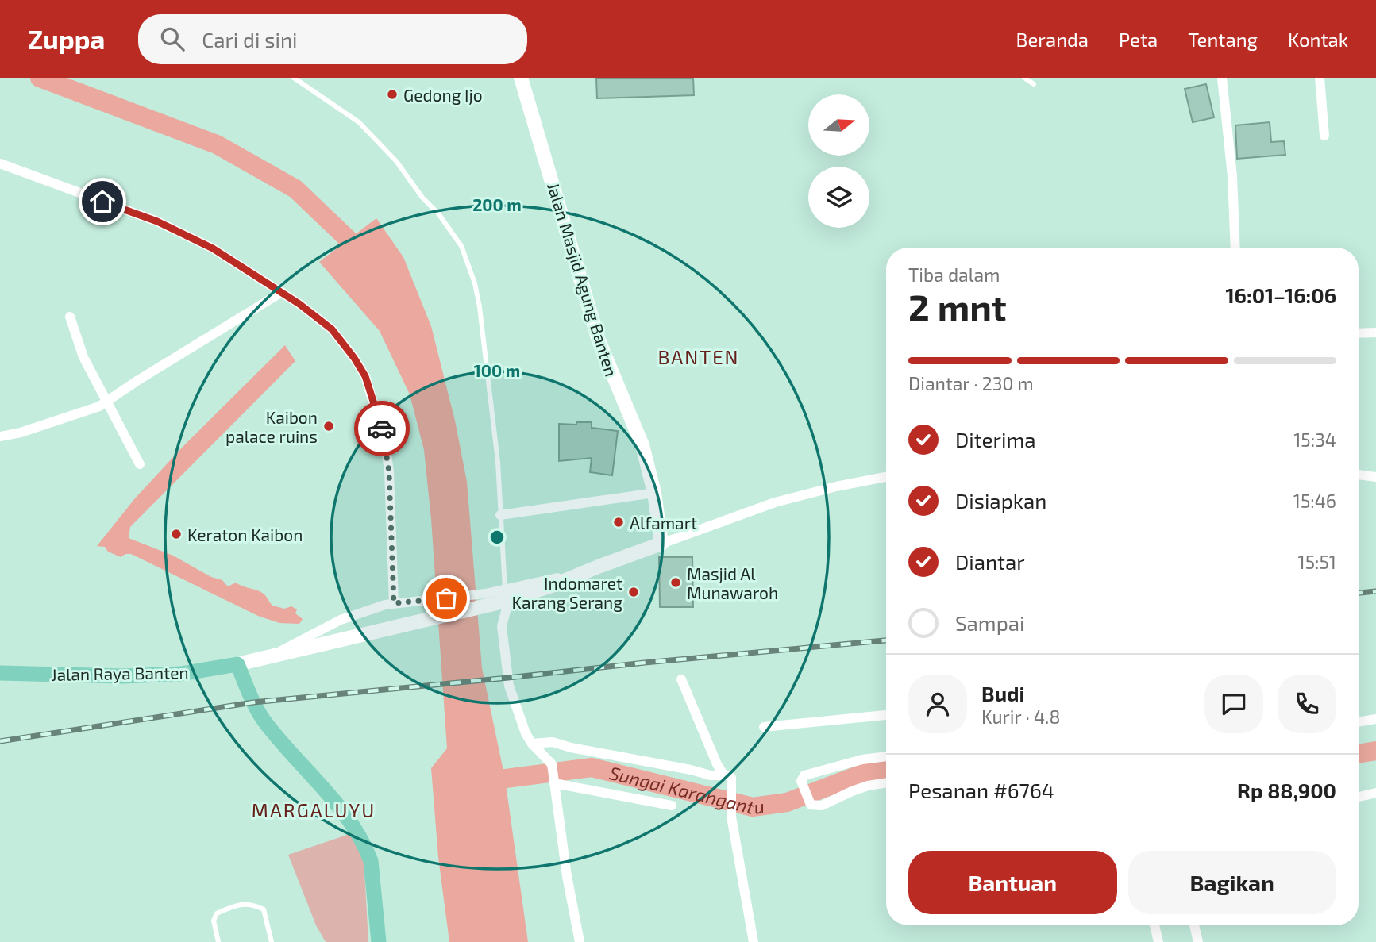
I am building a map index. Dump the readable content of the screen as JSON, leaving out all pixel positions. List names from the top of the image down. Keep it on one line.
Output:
{"streets":{"main road":["Jalan Masjid Agung Banten","Jalan Raya Banten"]},"crossings":[["Jalan Masjid Agung Banten","Jalan Raya Banten"]],"districts":["BANTEN","MARGALUYU"],"water":["Sungai Karangantu"],"places":["Gedong Ijo","Kaibon palace ruins","Alfamart","Keraton Kaibon","Masjid Al Munawaroh","Indomaret Karang Serang"],"north":"right","page":{"header":"Zuppa","search":"Cari di sini","nav":["Beranda","Peta","Tentang","Kontak"],"heading":["2 mnt","Tiba dalam","16:01–16:06"],"panel":["Budi","Kurir · 4.8","Pesanan #6764","Rp 88,900"],"bar":"Diantar · 230 m","list":[["Diterima","15:34"],["Disiapkan","15:46"],["Diantar","15:51"],"Sampai"],"buttons":["Bantuan","Bagikan"]},"rings":["200 m","100 m"]}
